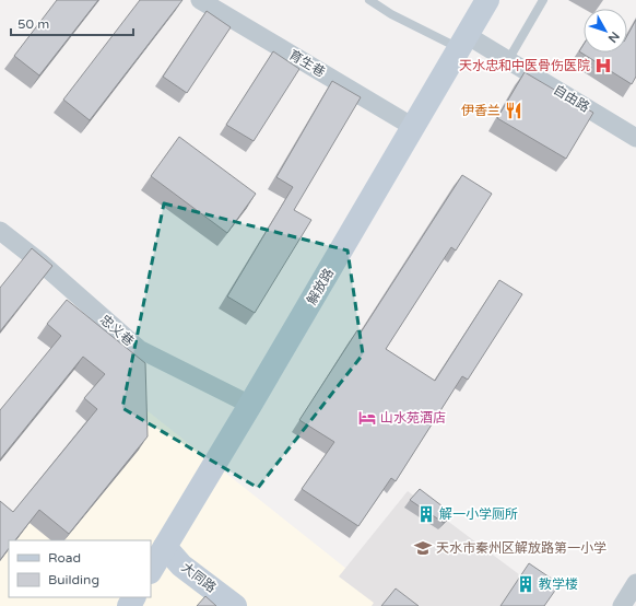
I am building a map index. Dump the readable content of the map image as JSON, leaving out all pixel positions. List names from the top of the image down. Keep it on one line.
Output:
{"streets":{"main road":["解放路","大同路"],"street":["育生巷","自由路","忠义巷"]},"crossings":[["育生巷","解放路"],["自由路","解放路"],["解放路","忠义巷"],["解放路","大同路"]],"places":{"hospital":["天水忠和中医骨伤医院"],"restaurant":["伊香兰"],"hotel":["山水苑酒店"],"building":["解一小学厕所","教学楼"],"school or university":["天水市秦州区解放路第一小学"]},"legend":["Road","Building"],"scale_bar":"50 m","north":"bottom right"}
